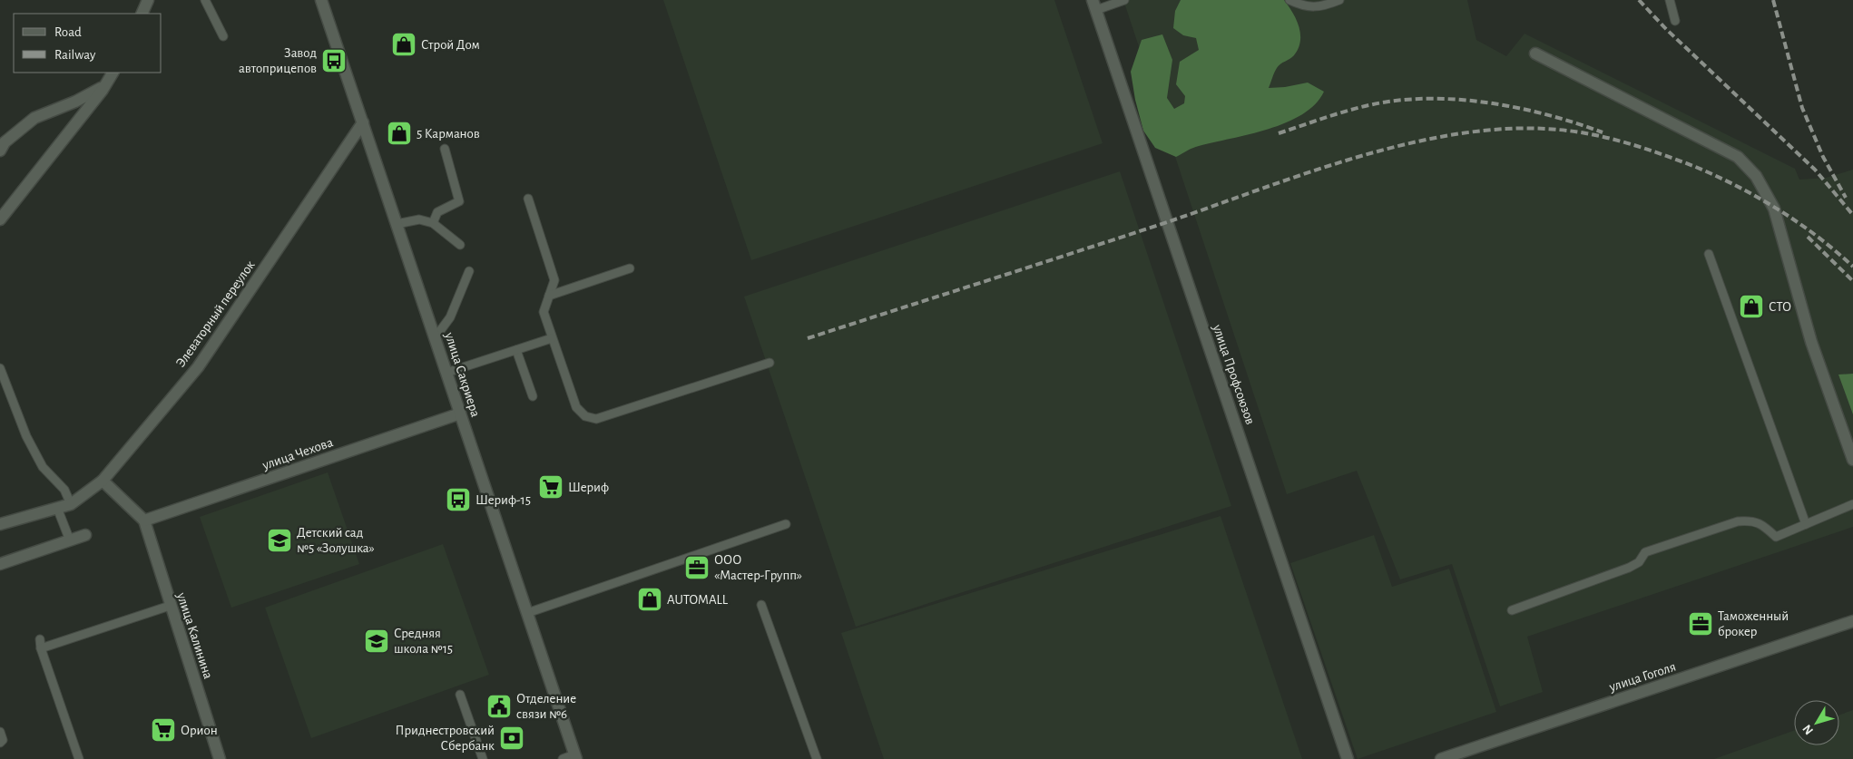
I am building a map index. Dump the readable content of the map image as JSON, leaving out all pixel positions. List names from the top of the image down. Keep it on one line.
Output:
{"streets":{"street":["Элеваторный переулок","улица Сакриера","улица Профсоюзов","улица Чехова","улица Калинина","улица Гоголя"]},"crossings":[["Элеваторный переулок","улица Сакриера"],["улица Сакриера","улица Чехова"],["улица Чехова","улица Калинина"]],"places":{"shop":["Строй Дом","5 Карманов","СТО","AUTOMALL"],"bus stop":["Завод автоприцепов","Шериф-15"],"supermarket":["Шериф","Орион"],"school or university":["Детский сад №5 «Золушка»","Средняя школа №15"],"office":["ООО «Мастер-Групп»","Таможенный брокер"],"public building":["Отделение связи №6"],"bank":["Приднестровский Сбербанк"]},"legend":["Road","Railway"],"north":"bottom left"}
